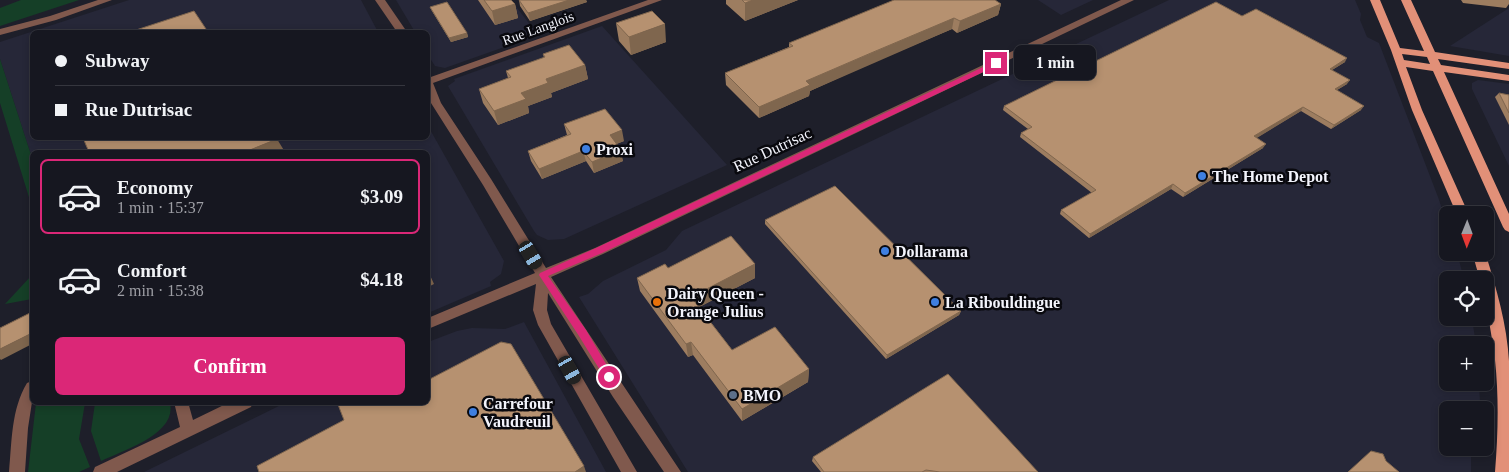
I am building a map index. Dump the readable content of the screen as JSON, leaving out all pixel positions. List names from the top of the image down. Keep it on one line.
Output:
{"streets":{"street":["Rue Langlois","Rue Dutrisac"]},"places":["Proxi","The Home Depot","Dollarama","Dairy Queen - Orange Julius","La Ribouldingue","BMO","Carrefour Vaudreuil"],"north":"bottom","page":{"banner":["Subway","Rue Dutrisac"],"bubble":"1 min","list":[{"name":"Economy","note":"1 min · 15:37","value":"$3.09"},{"name":"Comfort","note":"2 min · 15:38","value":"$4.18"}],"map_buttons":["+","−"],"buttons":"Confirm"}}
